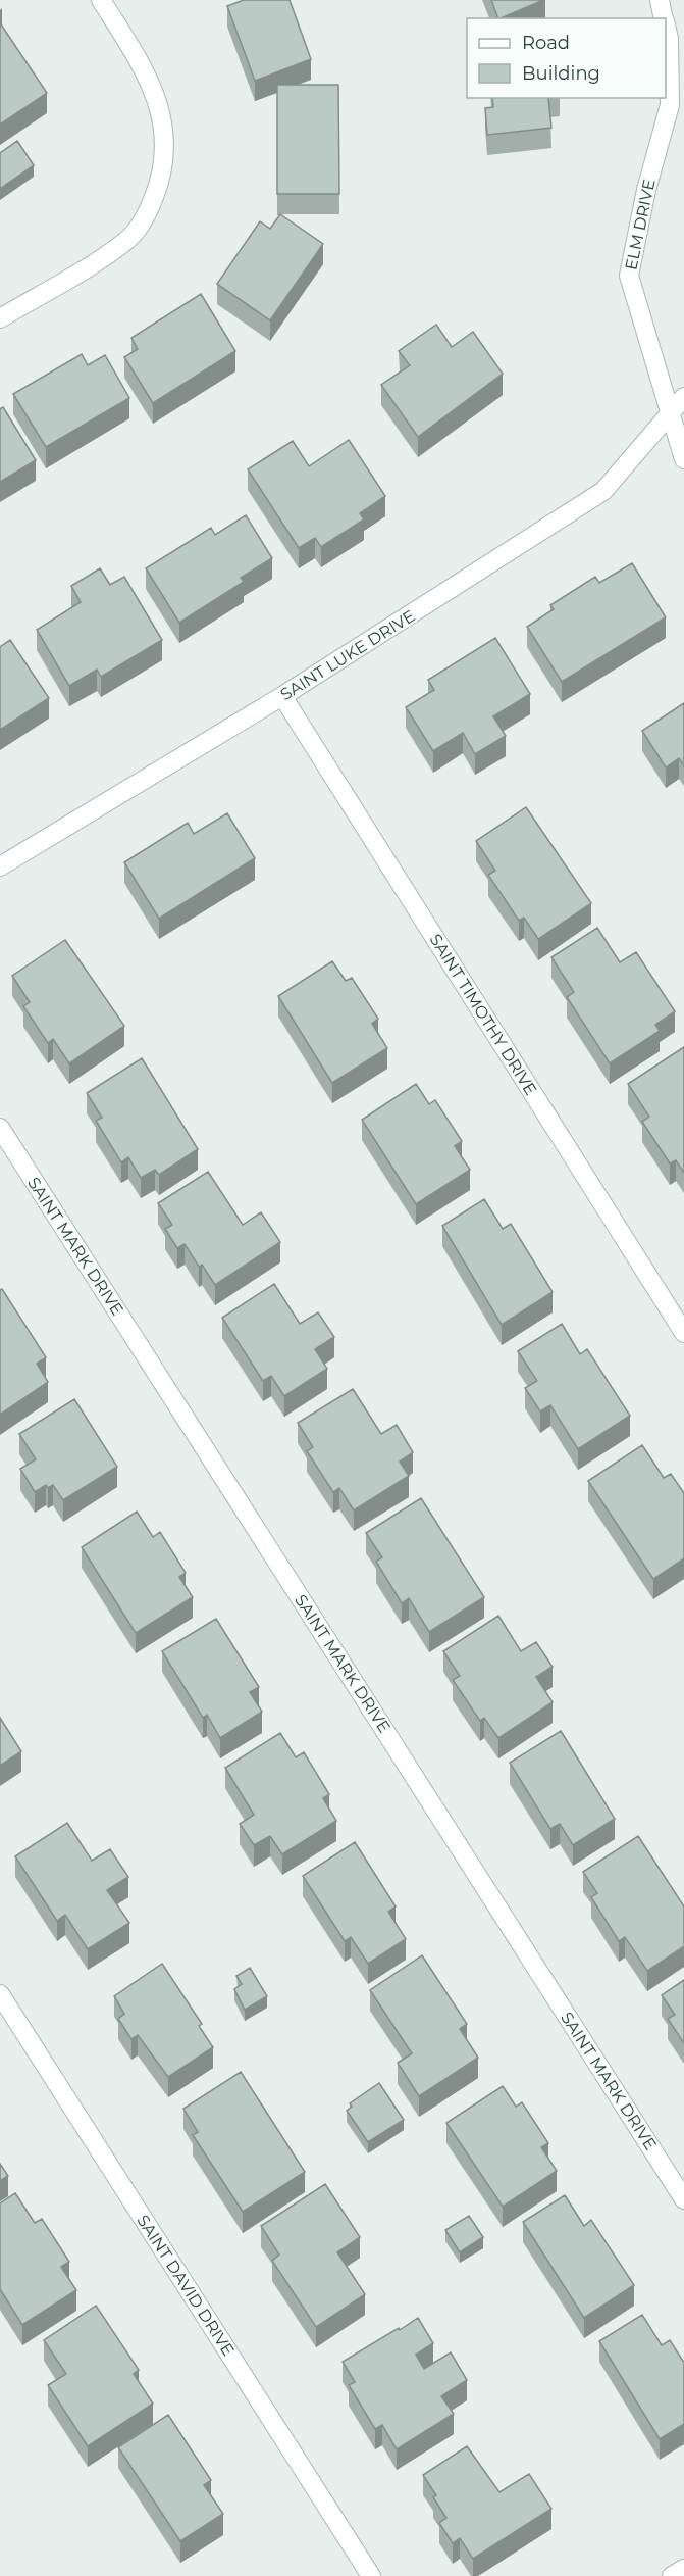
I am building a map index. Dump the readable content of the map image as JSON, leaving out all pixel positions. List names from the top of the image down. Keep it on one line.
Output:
{"streets":{"street":["ELM DRIVE","SAINT LUKE DRIVE","SAINT TIMOTHY DRIVE","SAINT MARK DRIVE","SAINT DAVID DRIVE"]},"crossings":[["ELM DRIVE","SAINT LUKE DRIVE"],["SAINT LUKE DRIVE","SAINT TIMOTHY DRIVE"]],"legend":["Road","Building"]}
